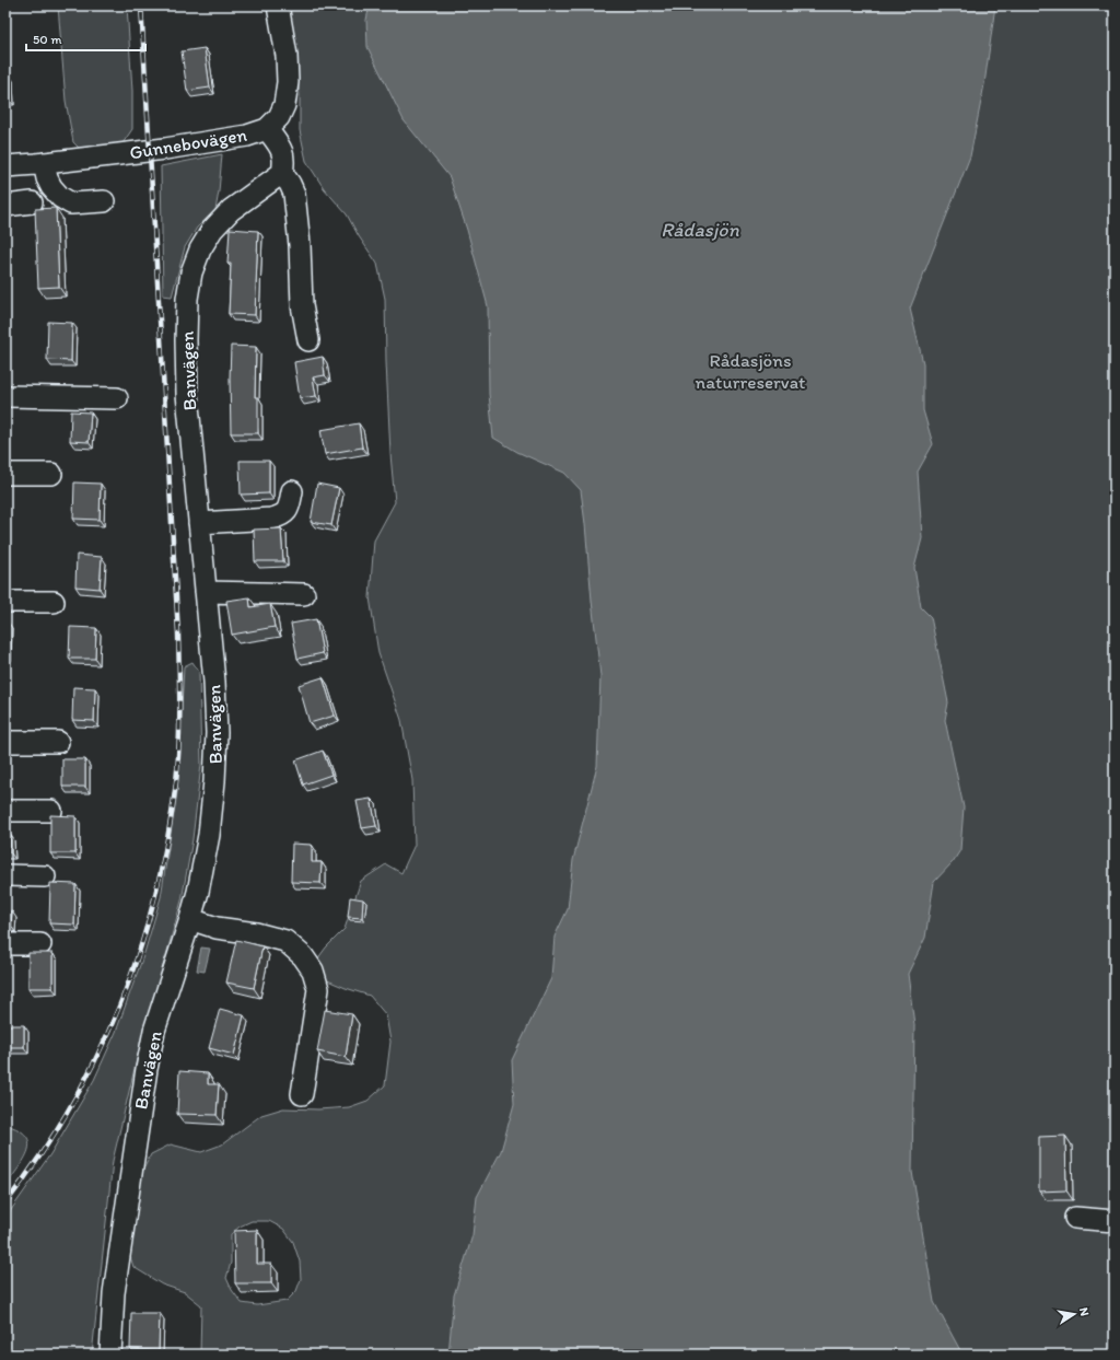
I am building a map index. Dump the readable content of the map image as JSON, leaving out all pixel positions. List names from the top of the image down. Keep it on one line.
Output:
{"streets":{"street":["Gunnebovägen","Banvägen"]},"water":["Rådasjön"],"parks":["Rådasjöns naturreservat"],"scale_bar":"50 m","north":"right"}
